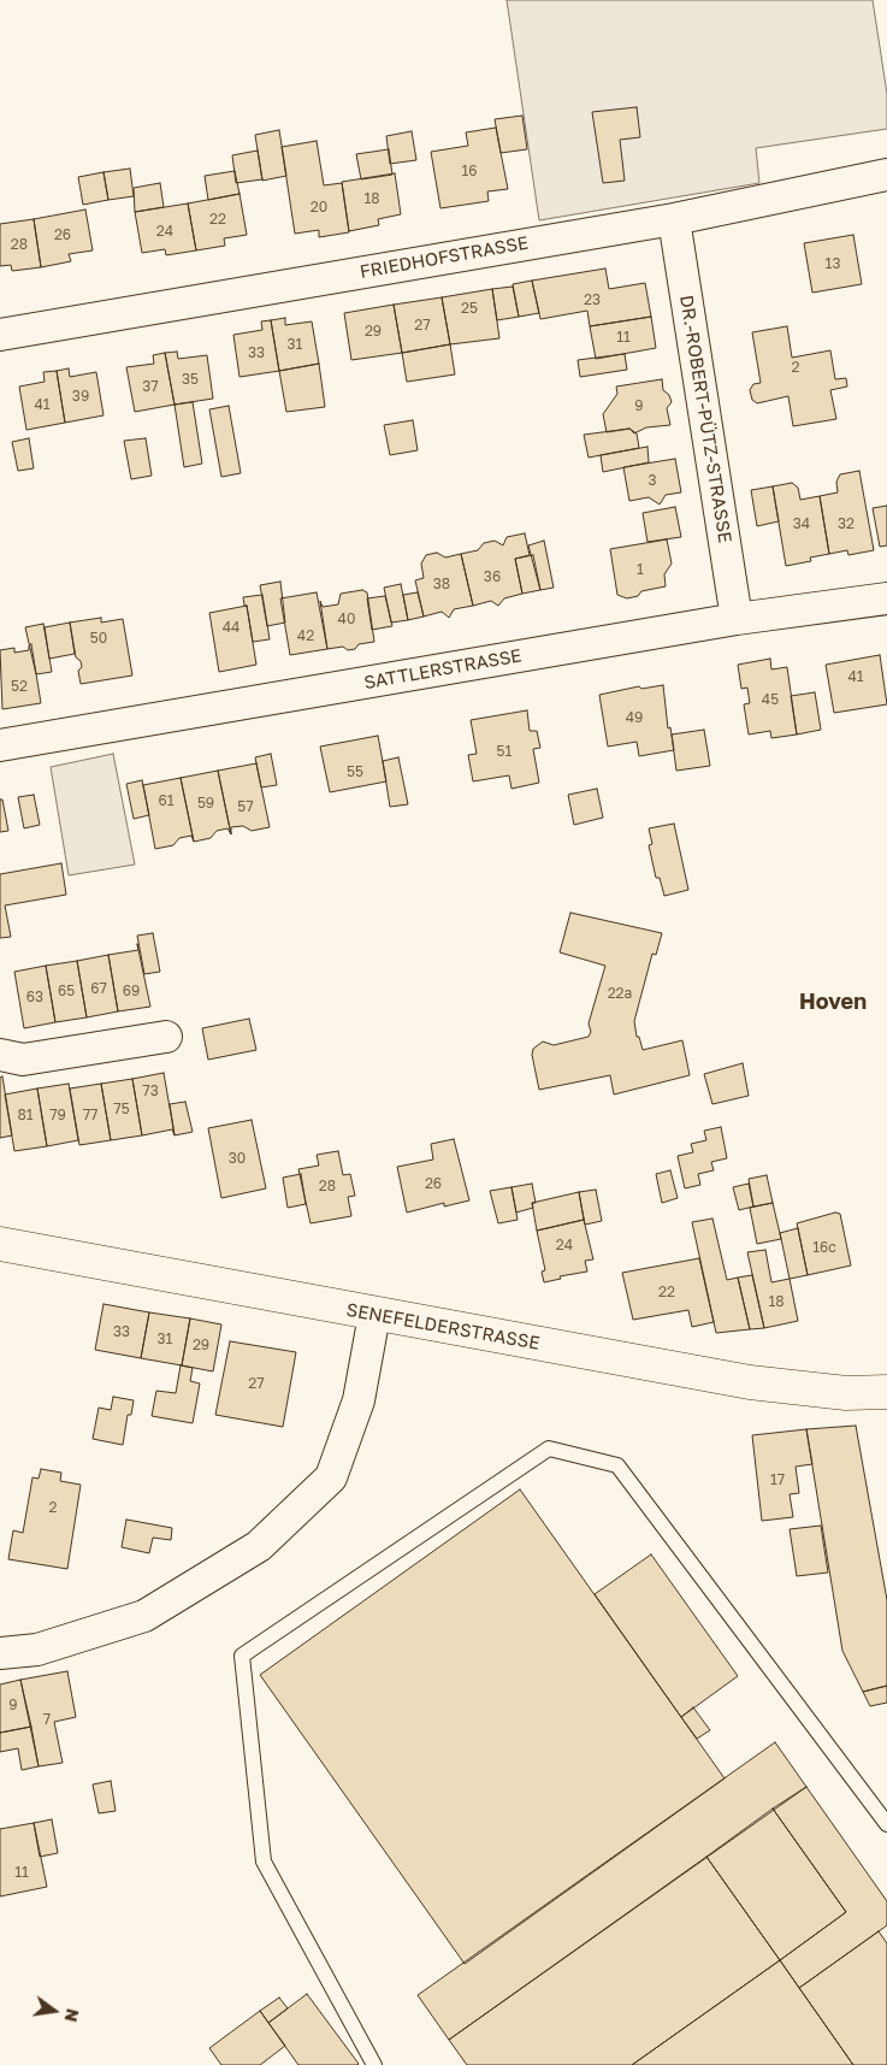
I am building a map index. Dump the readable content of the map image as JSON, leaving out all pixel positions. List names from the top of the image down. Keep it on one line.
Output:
{"streets":{"main road":["SENEFELDERSTRASSE"],"street":["FRIEDHOFSTRASSE","DR.-ROBERT-PÜTZ-STRASSE","SATTLERSTRASSE"]},"crossings":[["FRIEDHOFSTRASSE","DR.-ROBERT-PÜTZ-STRASSE"],["DR.-ROBERT-PÜTZ-STRASSE","SATTLERSTRASSE"]],"districts":["Hoven"],"house_numbers":["16","18","20","22","24","26","28","13","23","25","27","29","11","31","33","2","35","37","39","41","9","3","34","32","1","36","38","40","44","42","50","41","52","45","49","51","55","61","59","57","67","65","69","22a","63","73","75","81","79","77","30","26","28","24","16c","22","18","33","31","29","27","17","2","9","7","11"],"north":"right"}
